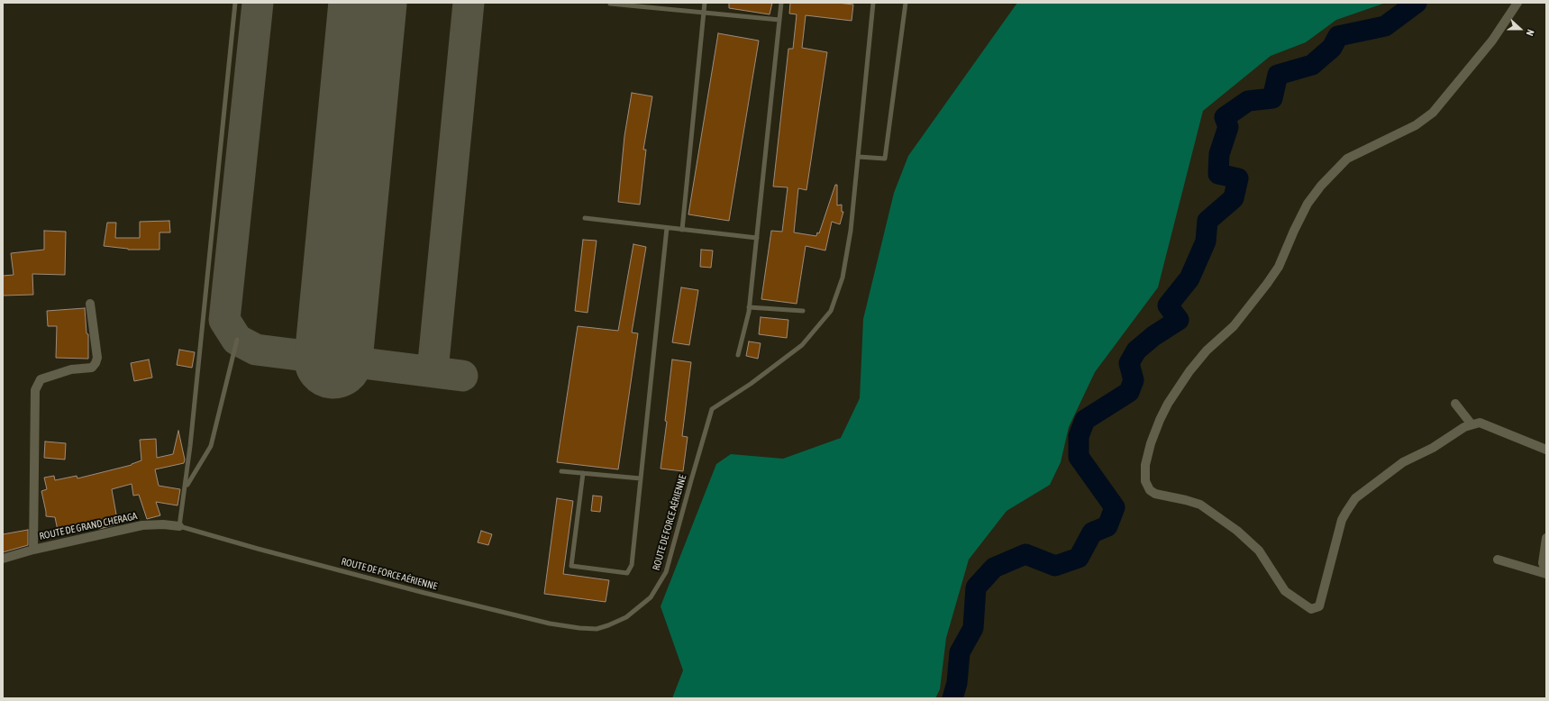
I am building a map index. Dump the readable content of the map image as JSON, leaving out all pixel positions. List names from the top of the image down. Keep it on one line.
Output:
{"streets":{"street":["ROUTE DE GRAND CHERAGA"],"lane":["ROUTE DE FORCE AÉRIENNE"]},"crossings":[["ROUTE DE FORCE AÉRIENNE","ROUTE DE GRAND CHERAGA"]],"north":"right"}
